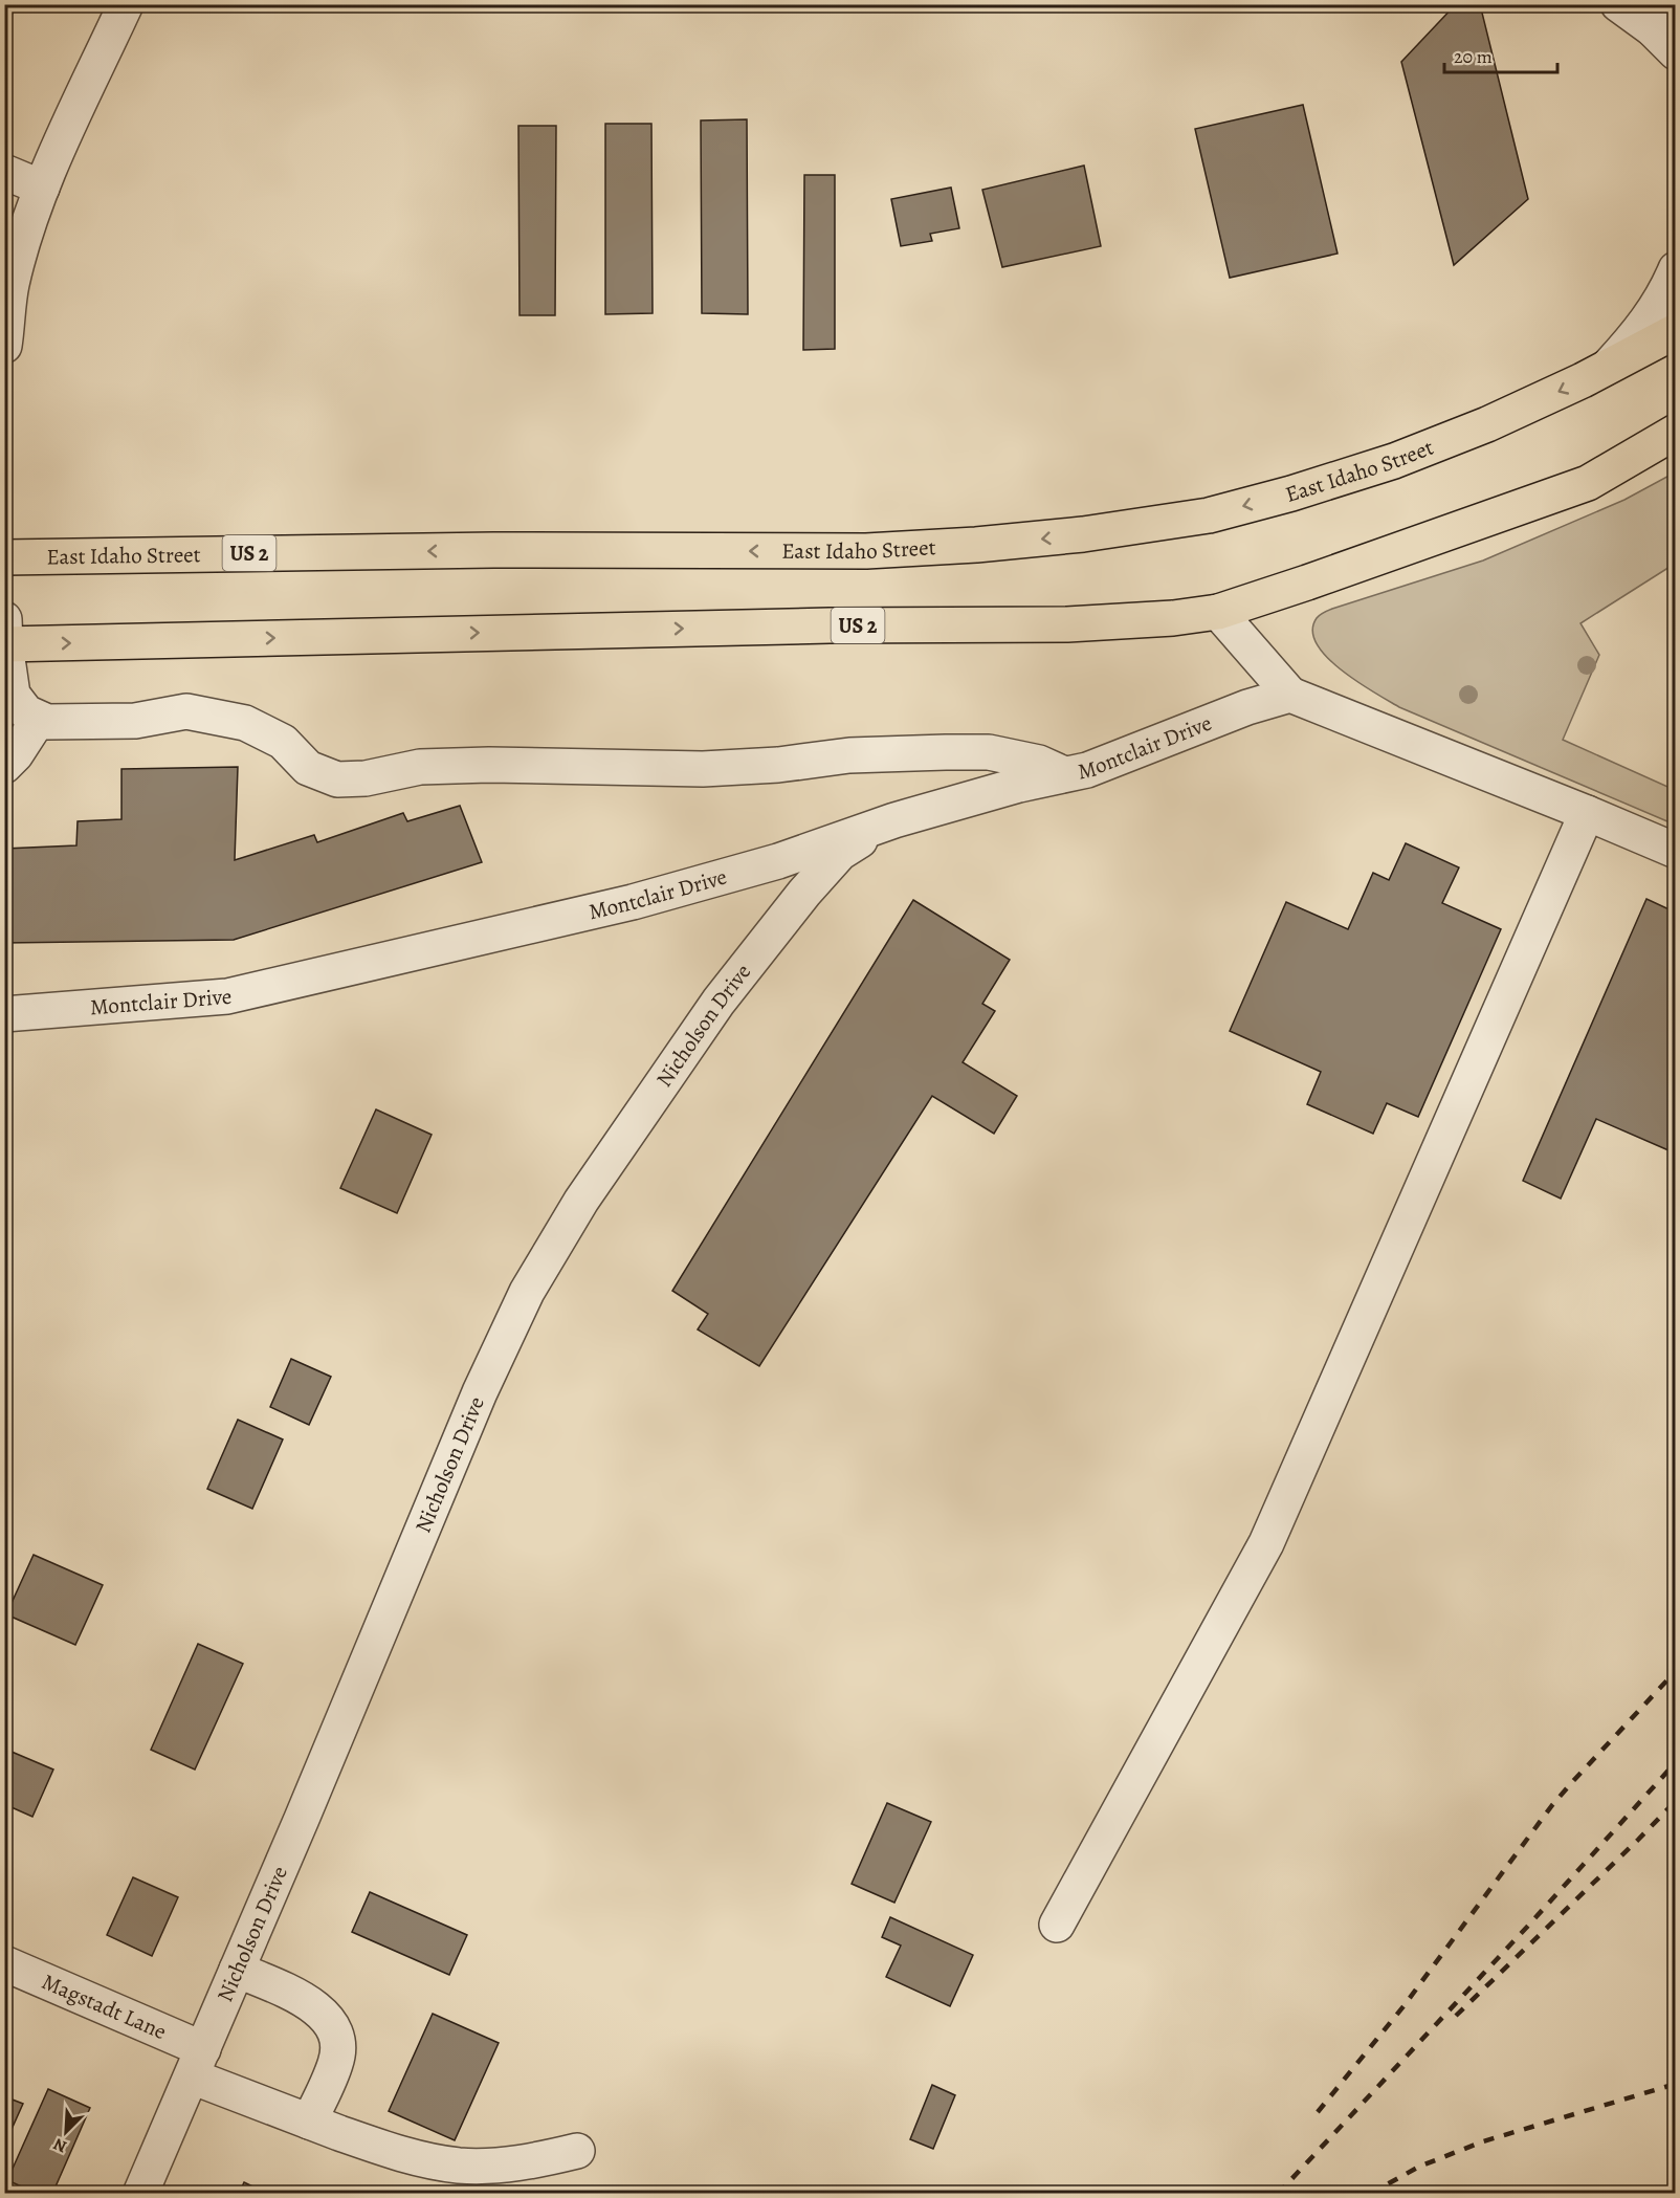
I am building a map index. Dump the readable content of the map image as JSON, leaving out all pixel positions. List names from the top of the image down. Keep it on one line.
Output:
{"streets":{"highway":["East Idaho Street","US 2"],"street":["Montclair Drive","Nicholson Drive","Magstadt Lane"]},"crossings":[["Montclair Drive","Nicholson Drive"],["Nicholson Drive","Magstadt Lane"]],"scale_bar":"20 m","north":"bottom left"}
